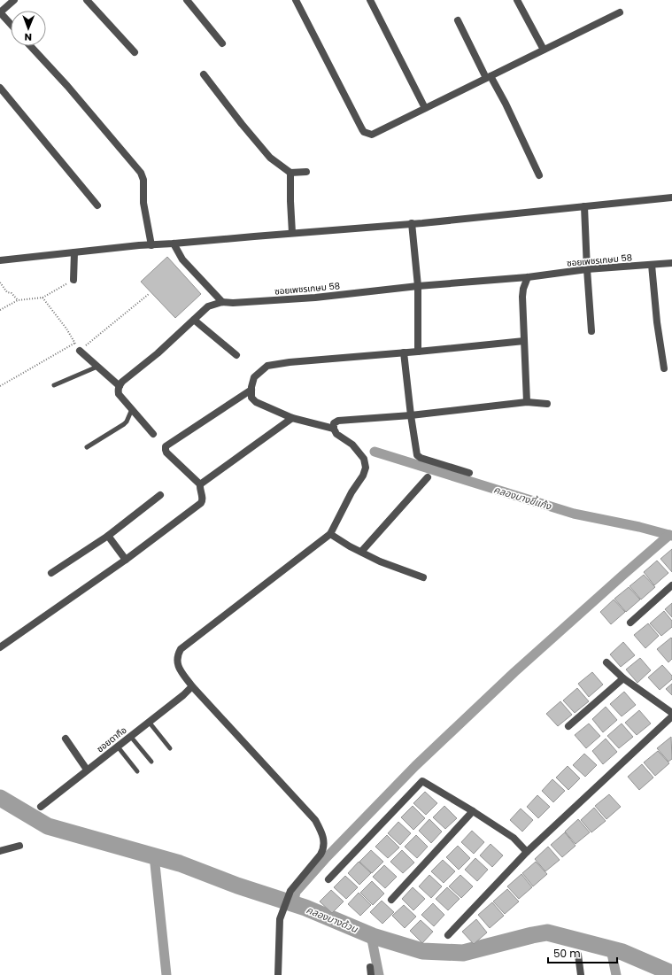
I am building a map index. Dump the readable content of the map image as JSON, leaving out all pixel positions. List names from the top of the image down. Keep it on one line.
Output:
{"streets":{"street":["ซอยเพชรเกษม 58","ซอยตากือ"]},"water":["คลองบางขี้แก้ง","คลองบางด้วน"],"scale_bar":"50 m","north":"bottom"}
